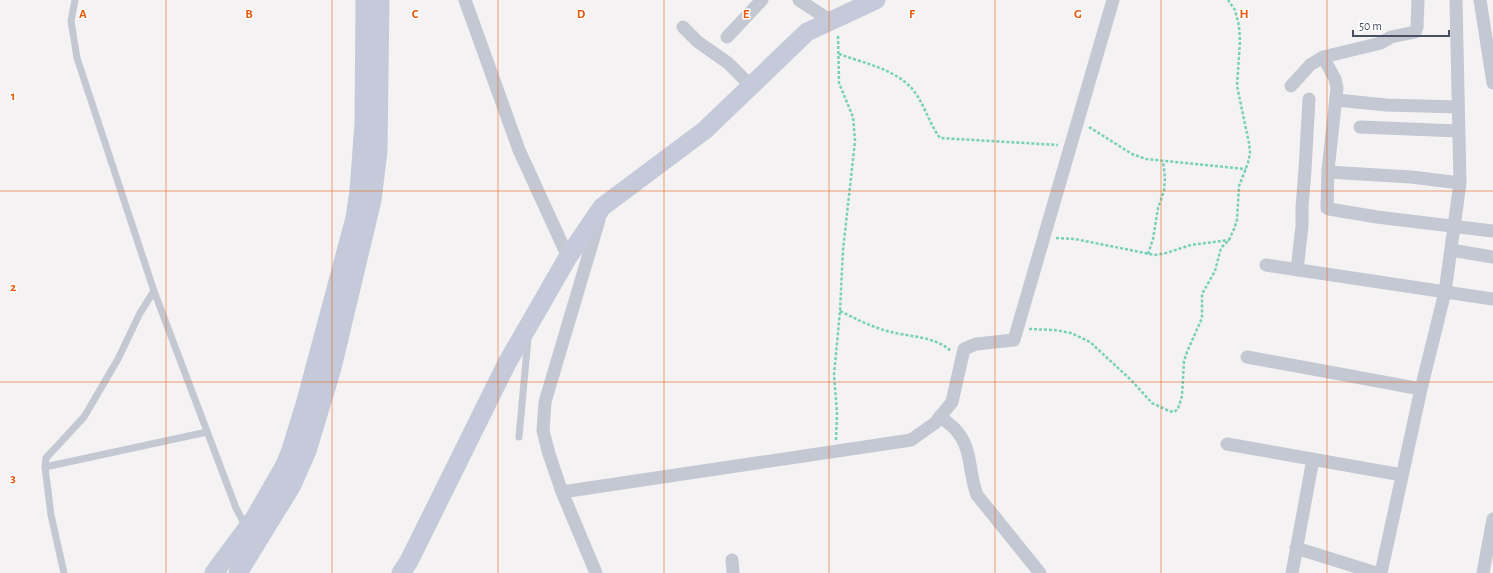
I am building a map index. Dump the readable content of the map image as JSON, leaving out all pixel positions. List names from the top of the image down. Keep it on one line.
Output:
{"scale_bar":"50 m","grid":{"columns":["A","B","C","D","E","F","G","H"],"rows":["1","2","3"]}}
